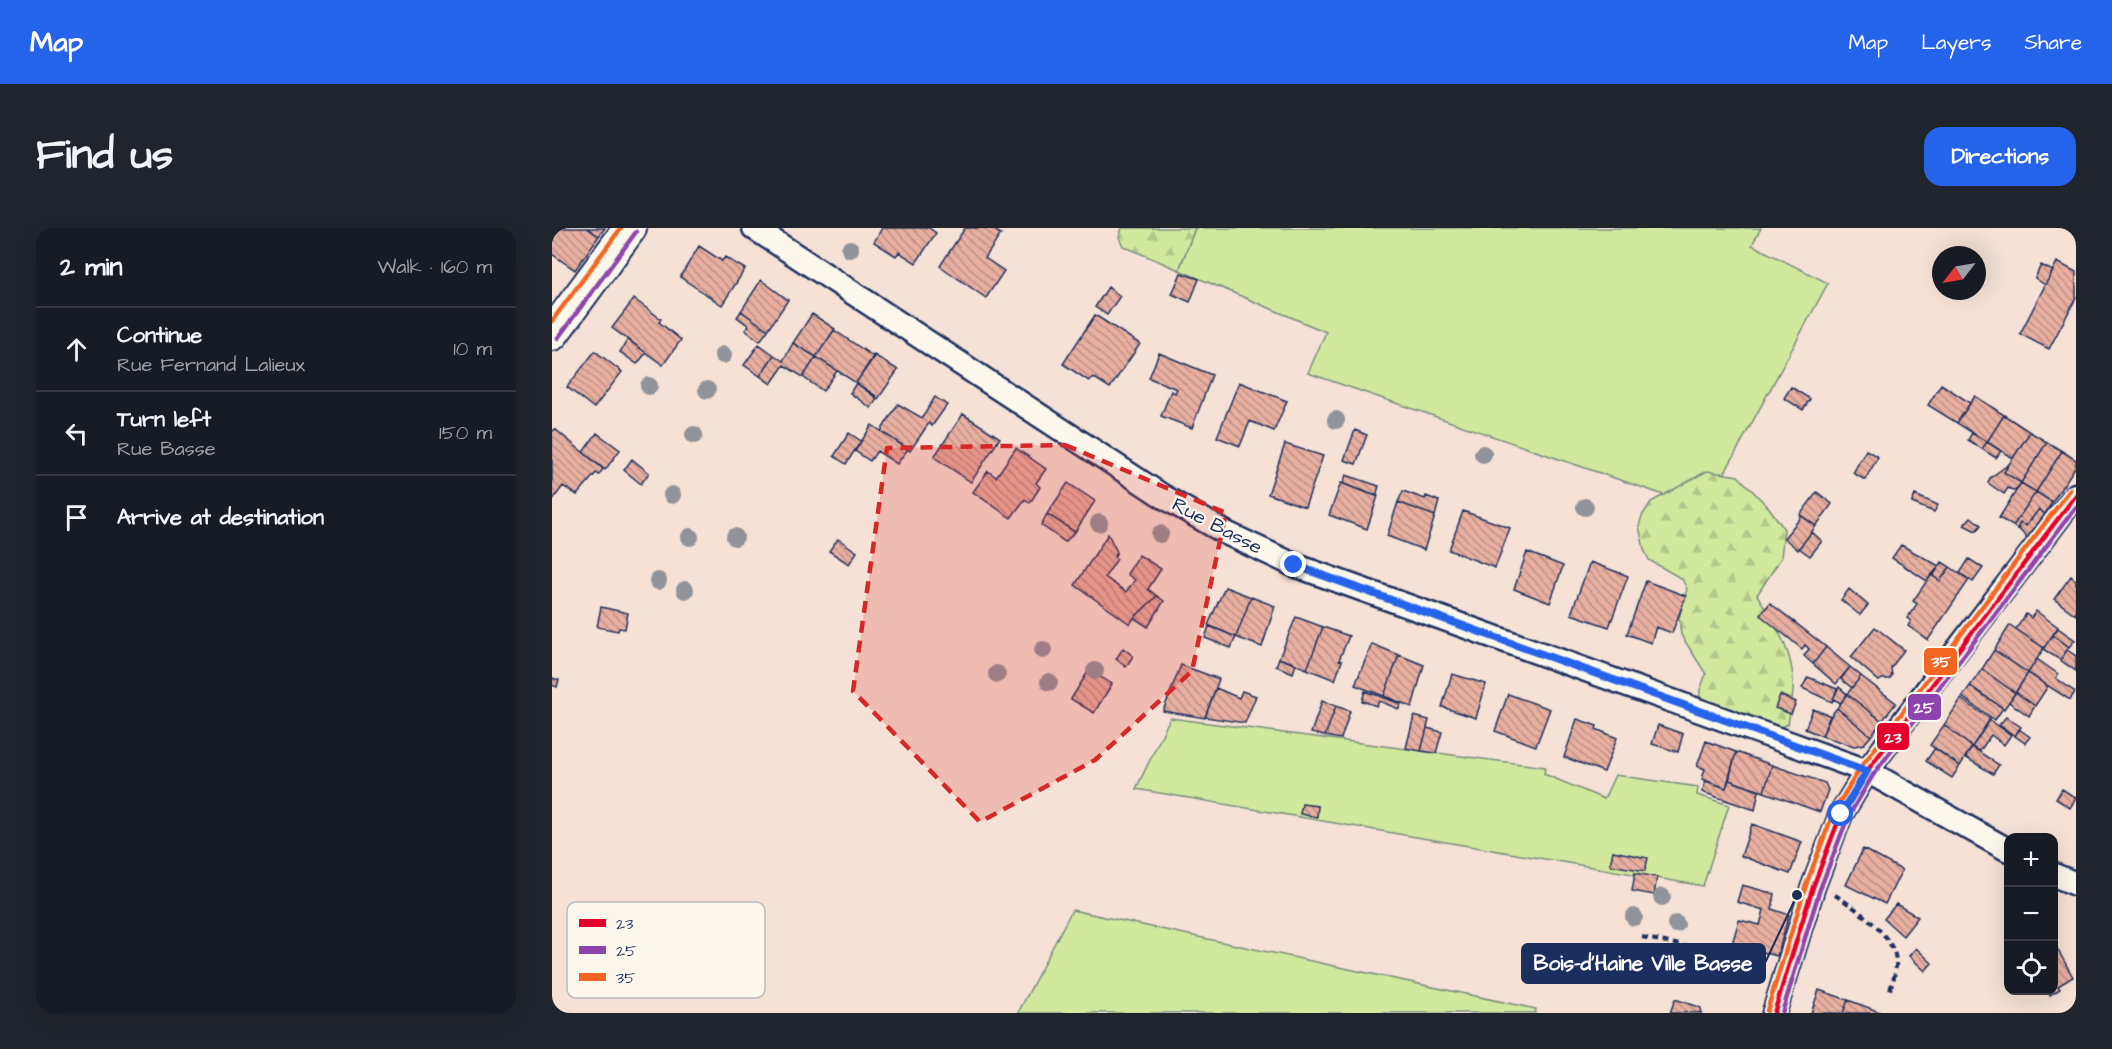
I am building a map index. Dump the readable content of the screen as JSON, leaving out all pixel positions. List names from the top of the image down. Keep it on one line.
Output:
{"streets":{"street":["Rue Basse"]},"places":["Bois-d'Haine Ville Basse"],"lines":["transit line 35","transit line 25","transit line 23"],"legend":["23","25","35"],"north":"bottom left","page":{"header":"Map","nav":["Map","Layers","Share"],"title":"Find us","buttons":"Directions","heading":["2 min","Walk · 160 m"],"list":[["Continue","Rue Fernand Lalieux","10 m"],["Turn left","Rue Basse","150 m"],"Arrive at destination"],"map_buttons":["+","−"]}}
